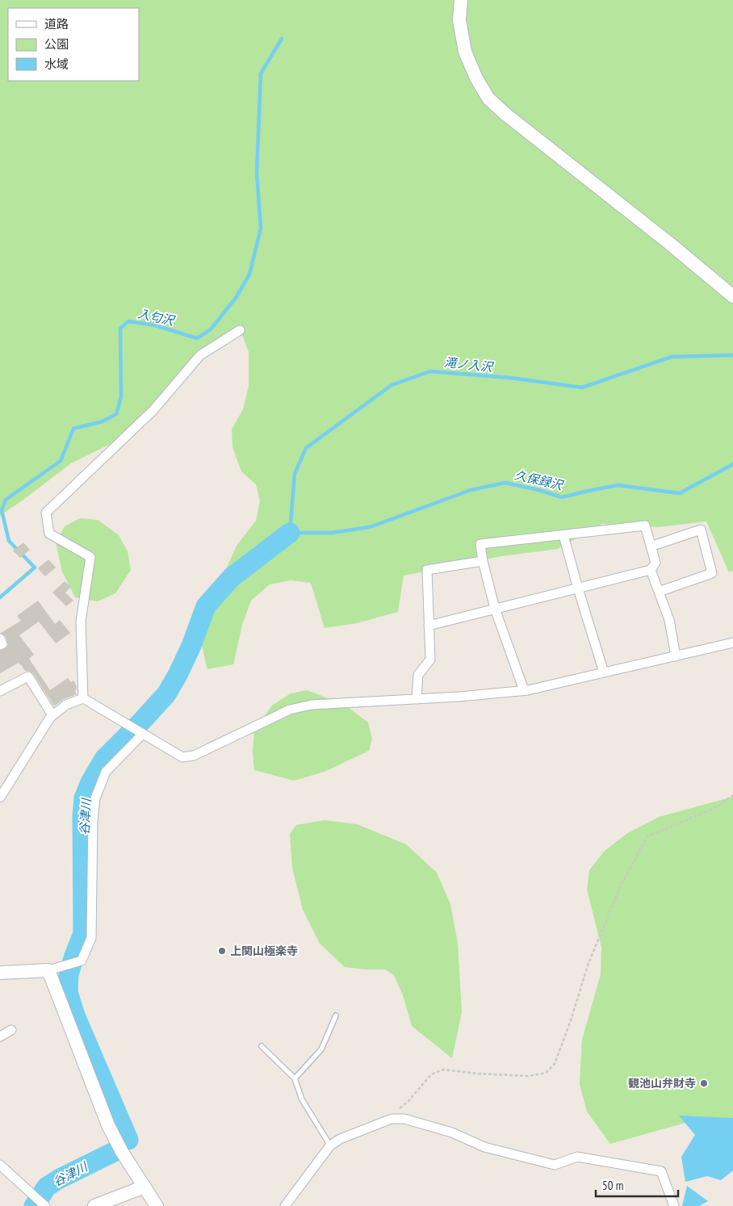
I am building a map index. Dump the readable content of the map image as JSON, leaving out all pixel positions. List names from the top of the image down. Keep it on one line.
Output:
{"water":["入匂沢","滝ノ入沢","久保録沢","谷津川"],"places":["上関山極楽寺","観池山弁財寺"],"legend":["道路","公園","水域"],"scale_bar":"50 m"}
